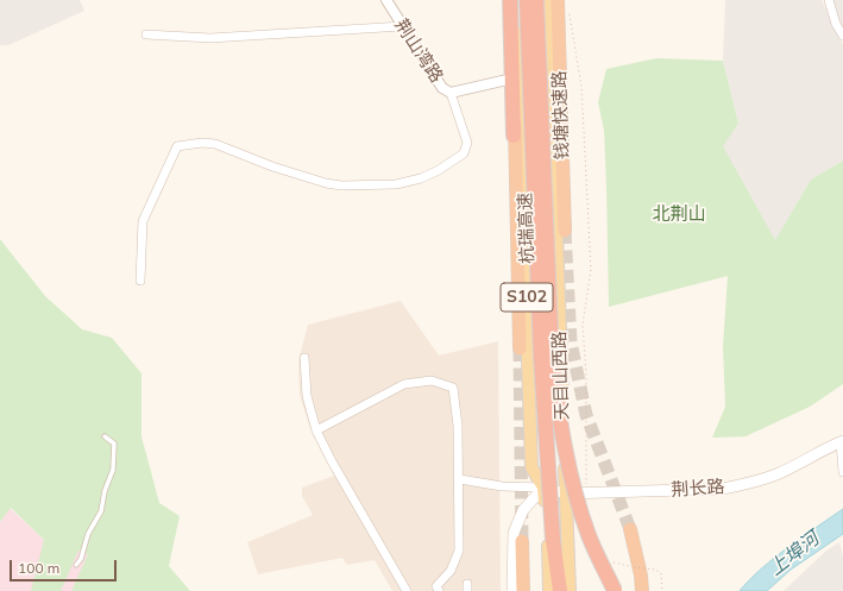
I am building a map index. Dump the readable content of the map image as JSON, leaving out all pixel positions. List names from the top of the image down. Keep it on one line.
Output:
{"streets":{"highway":["钱塘快速路","杭瑞高速"],"main road":["S102","天目山西路","荆长路"],"street":["荆山湾路"]},"crossings":[["荆山湾路","天目山西路"],["天目山西路","荆长路"]],"water":["上埠河"],"parks":["北荆山"],"scale_bar":"100 m"}
